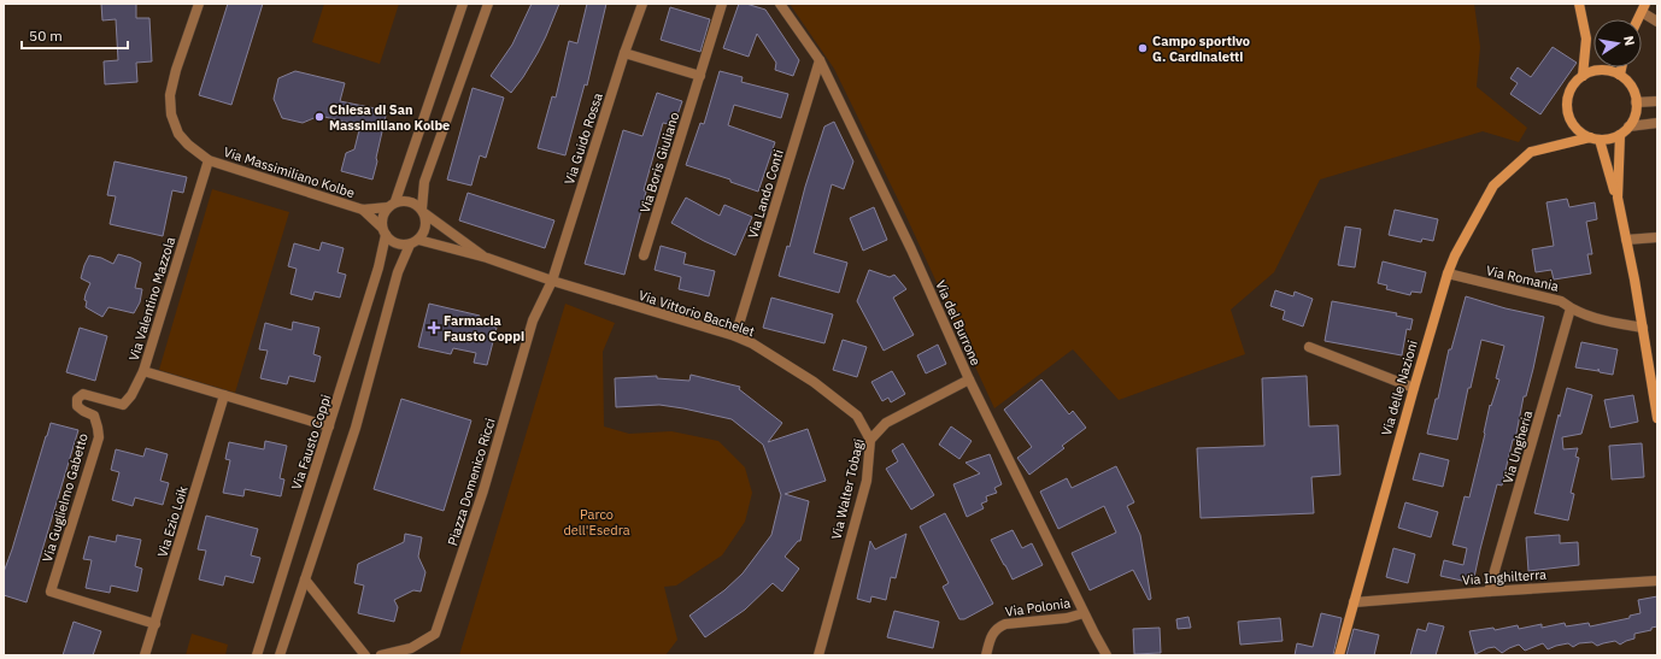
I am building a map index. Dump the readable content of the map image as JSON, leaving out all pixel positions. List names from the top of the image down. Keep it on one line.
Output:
{"streets":{"main road":["Via delle Nazioni"],"street":["Via Guido Rossa","Via Boris Giuliano","Via Massimiliano Kolbe","Via Lando Conti","Via Romania","Via Valentino Mazzola","Via Vittorio Bachelet","Via del Burrone","Via Fausto Coppi","Via Ungheria","Piazza Domenico Ricci","Via Walter Tobagi","Via Guglielmo Gabetto","Via Ezio Loik","Via Inghilterra","Via Polonia"]},"crossings":[["Via Guido Rossa","Via Vittorio Bachelet"],["Via Guido Rossa","Piazza Domenico Ricci"],["Via Massimiliano Kolbe","Via Valentino Mazzola"],["Via Massimiliano Kolbe","Via Vittorio Bachelet"],["Via Massimiliano Kolbe","Via Fausto Coppi"],["Via Lando Conti","Via Vittorio Bachelet"],["Via Lando Conti","Via del Burrone"],["Via Romania","Via delle Nazioni"],["Via Romania","Via Ungheria"],["Via Valentino Mazzola","Via Fausto Coppi"],["Via Valentino Mazzola","Via Guglielmo Gabetto"],["Via Valentino Mazzola","Via Ezio Loik"],["Via Vittorio Bachelet","Via Fausto Coppi"],["Via Vittorio Bachelet","Piazza Domenico Ricci"],["Via Vittorio Bachelet","Via Walter Tobagi"],["Via del Burrone","Via Walter Tobagi"],["Via del Burrone","Via Polonia"],["Via delle Nazioni","Via Inghilterra"],["Via Ungheria","Via Inghilterra"],["Via Guglielmo Gabetto","Via Ezio Loik"]],"parks":["Parco dell'Esedra"],"places":{"other":["Campo sportivo G. Cardinaletti","Chiesa di San Massimiliano Kolbe"],"health":["Farmacia Fausto Coppi"]},"scale_bar":"50 m","north":"right"}
